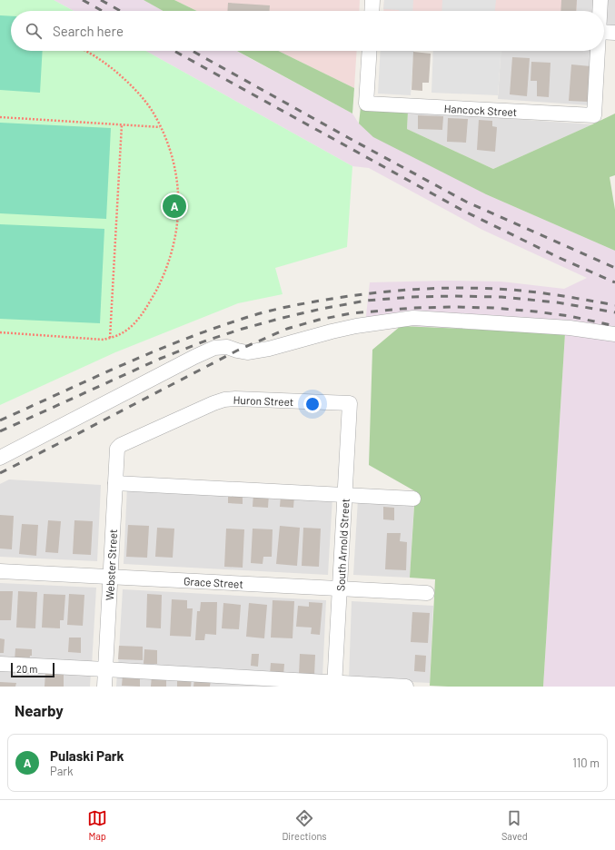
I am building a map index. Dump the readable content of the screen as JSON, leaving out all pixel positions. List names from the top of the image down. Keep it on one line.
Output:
{"streets":{"street":["Hancock Street","Huron Street","South Arnold Street","Webster Street","Grace Street"]},"crossings":[["Huron Street","South Arnold Street"],["Huron Street","Webster Street"],["South Arnold Street","Grace Street"],["Webster Street","Grace Street"]],"scale_bar":"20 m","page":{"search":"Search here","pins":"A","scale":"20 m","heading":"Nearby","list":[{"mark":"A","name":"Pulaski Park","note":"Park","value":"110 m"}],"nav":["Map","Directions","Saved"]}}
